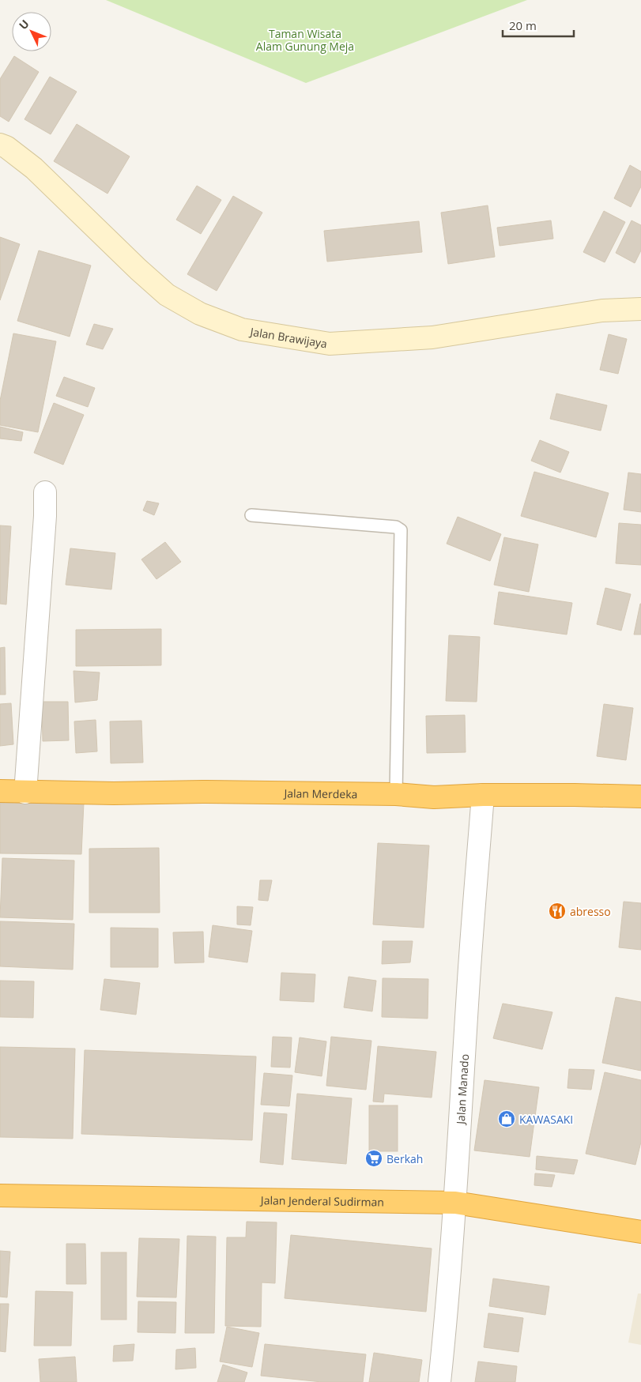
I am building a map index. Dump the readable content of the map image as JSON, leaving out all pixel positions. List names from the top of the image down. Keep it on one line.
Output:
{"streets":{"highway":["Jalan Merdeka","Jalan Jenderal Sudirman"],"street":["Jalan Brawijaya","Jalan Manado"]},"crossings":[["Jalan Merdeka","Jalan Manado"],["Jalan Manado","Jalan Jenderal Sudirman"]],"parks":["Taman Wisata Alam Gunung Meja"],"places":{"restaurant":["abresso"],"shop":["KAWASAKI"],"supermarket":["Berkah"]},"scale_bar":"20 m","north":"top left"}
